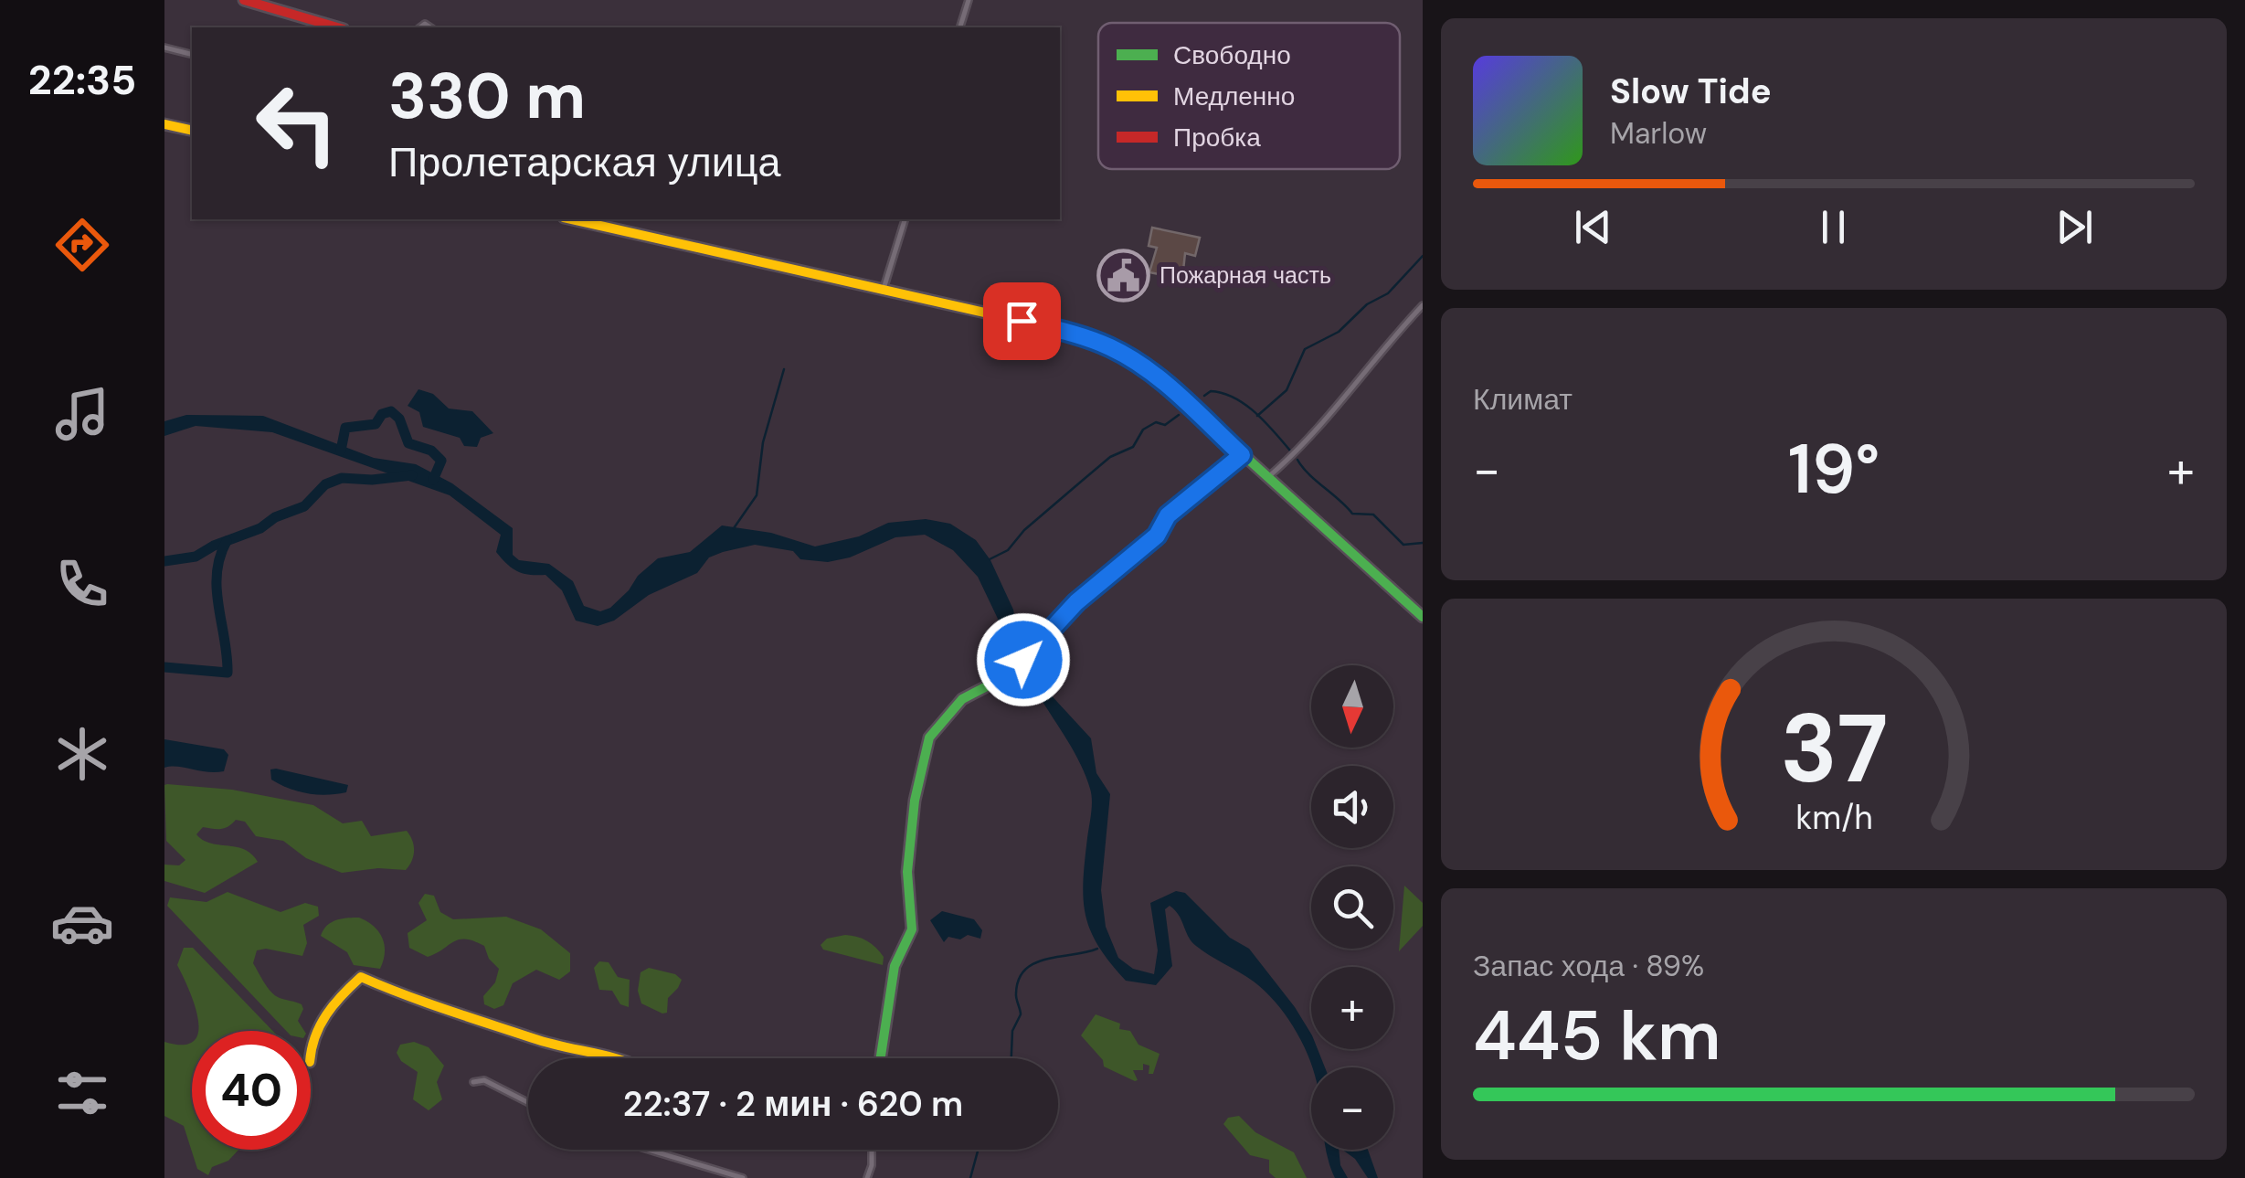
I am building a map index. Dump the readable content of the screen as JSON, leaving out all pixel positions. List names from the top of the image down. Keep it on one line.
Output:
{"places":{"public building":["Пожарная часть"]},"legend":["Свободно","Медленно","Пробка"],"north":"bottom","page":{"tabs":"22:35","turn":["330 m","Пролетарская улица"],"song":["Slow Tide","Marlow"],"tile":["Климат",["Запас хода · 89%","445 km"]],"heat":["−","19°","+"],"map_buttons":["+","−"],"limit":"40","trip":"22:37 · 2 мин · 620 m","gauge":["37","km/h"]}}
